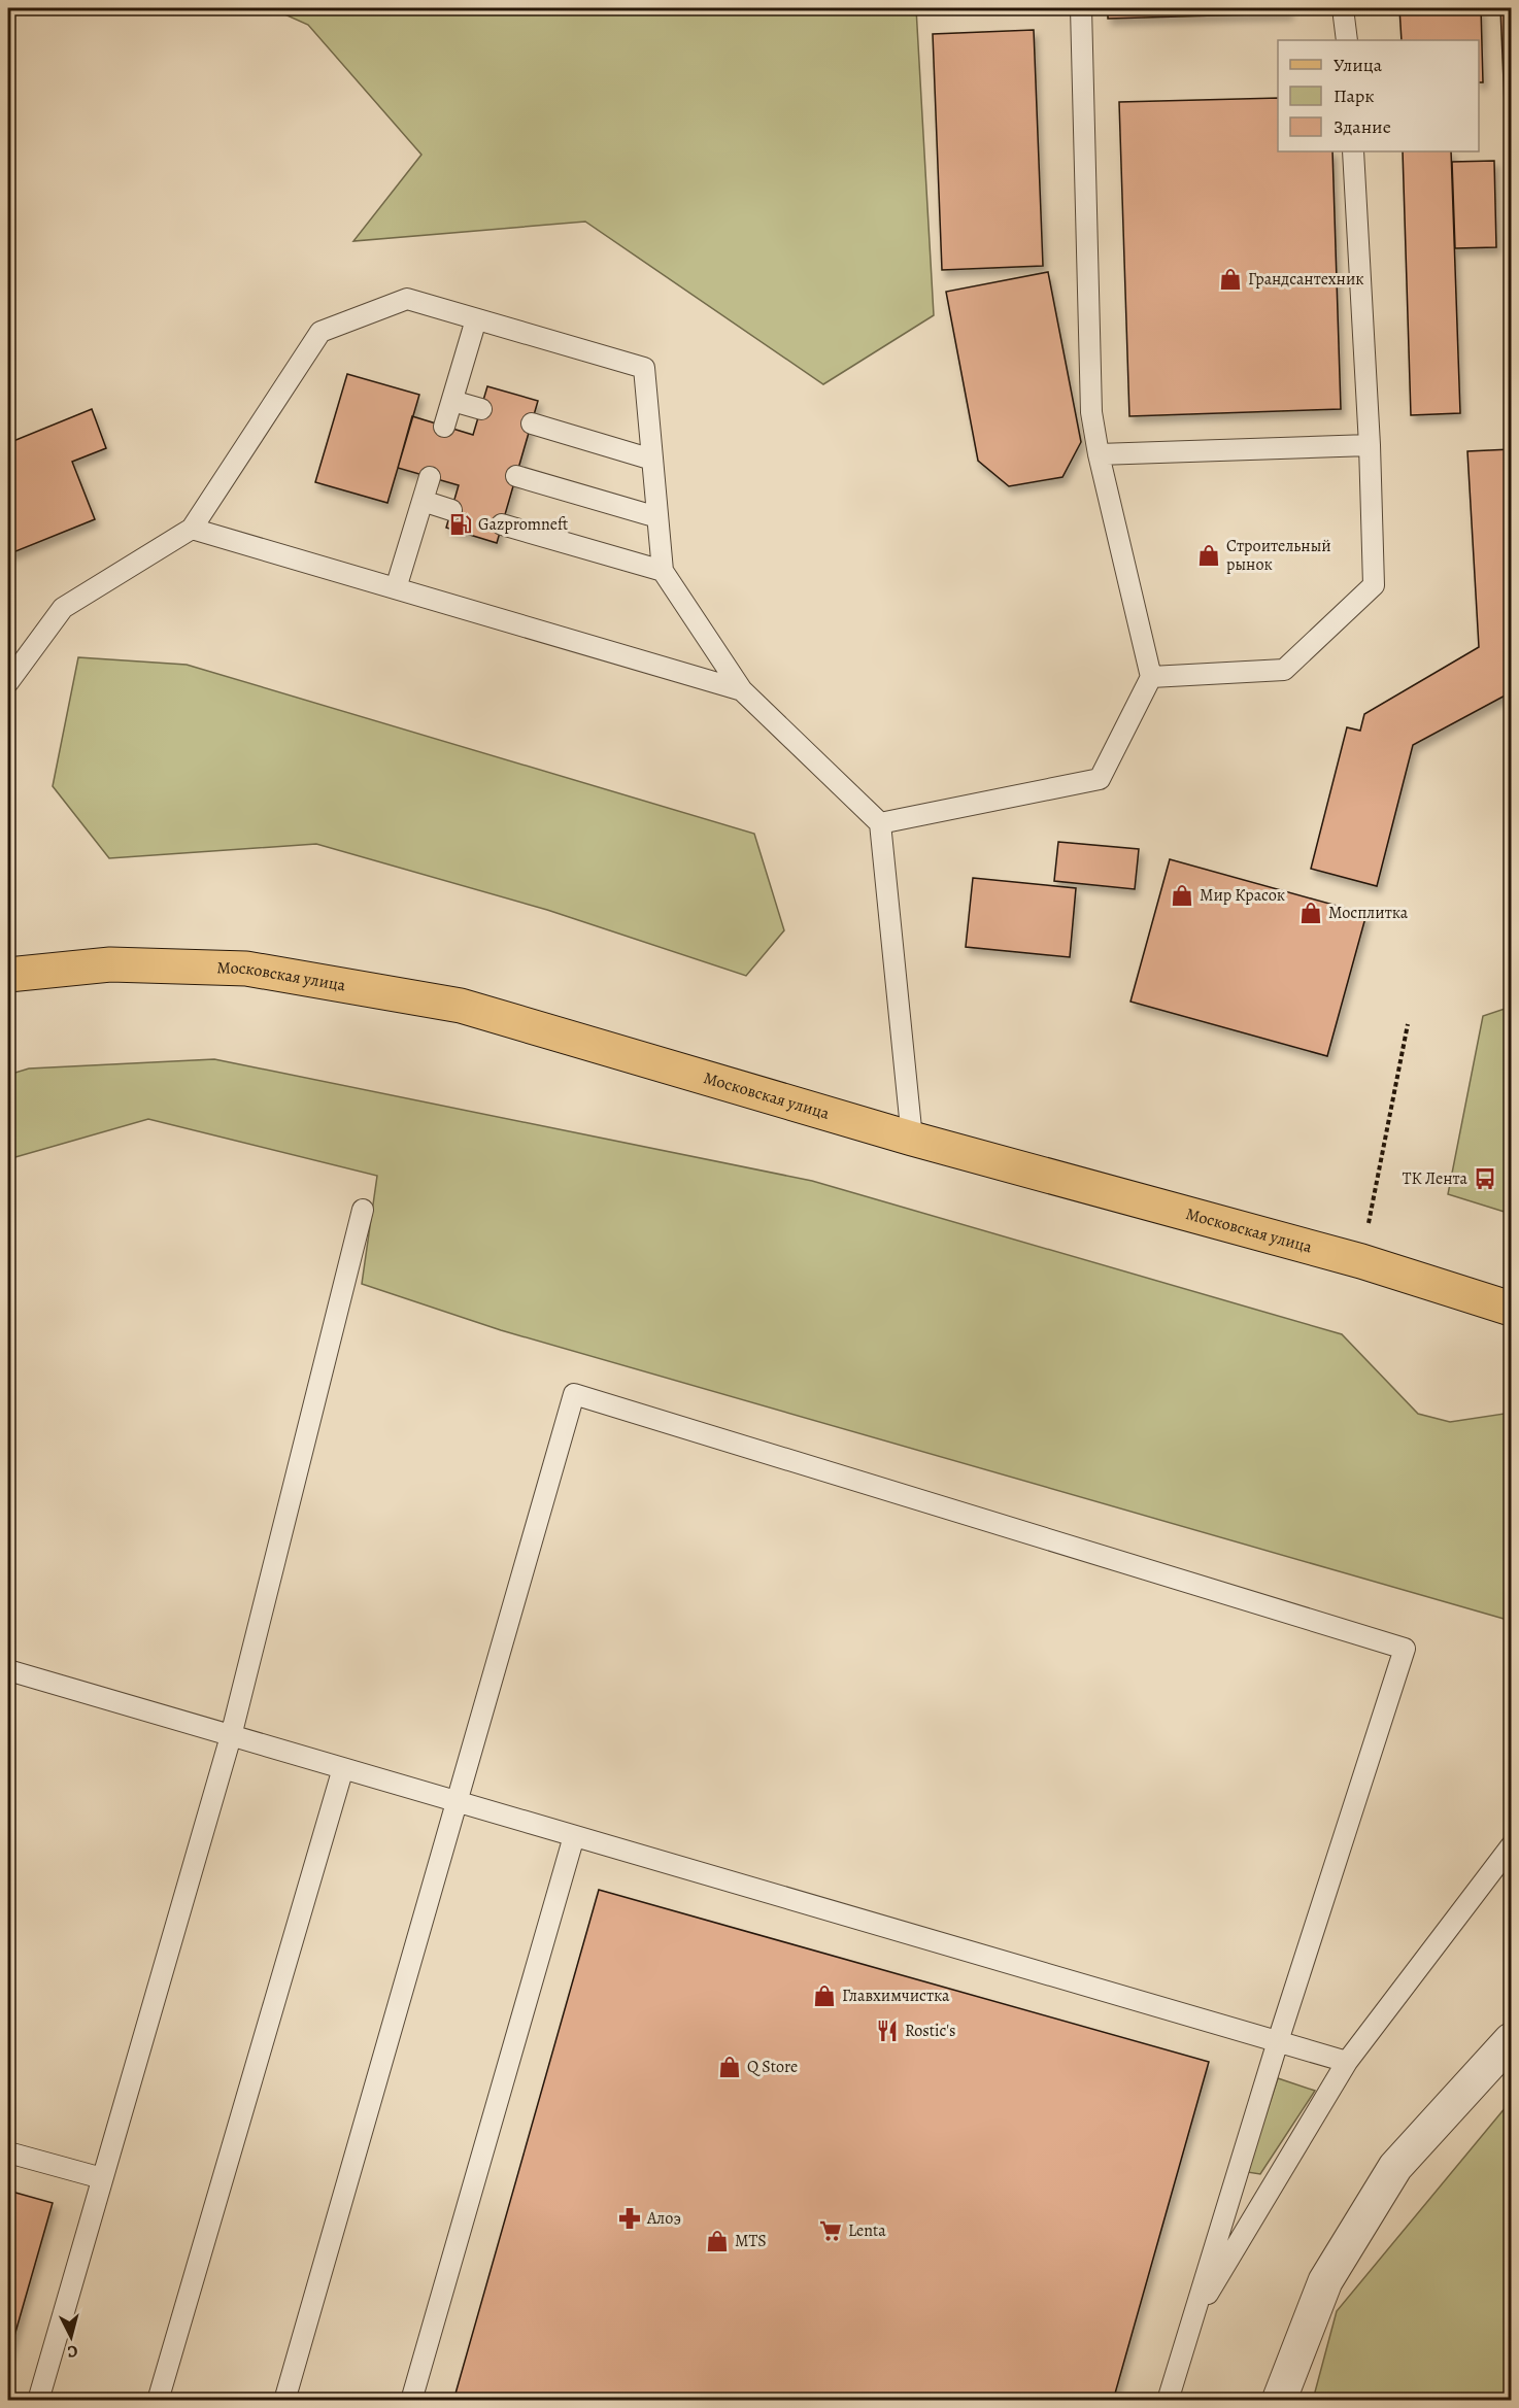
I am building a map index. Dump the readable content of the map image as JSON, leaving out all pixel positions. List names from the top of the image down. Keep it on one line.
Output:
{"streets":{"main road":["Московская улица"]},"places":{"shop":["Грандсантехник","Строительный рынок","Мир Красок","Мосплитка","Главхимчистка","Q Store","MTS"],"fuel station":["Gazpromneft"],"bus stop":["ТК Лента"],"restaurant":["Rostic's"],"pharmacy":["Алоэ"],"supermarket":["Lenta"]},"legend":["Улица","Парк","Здание"],"north":"bottom"}
